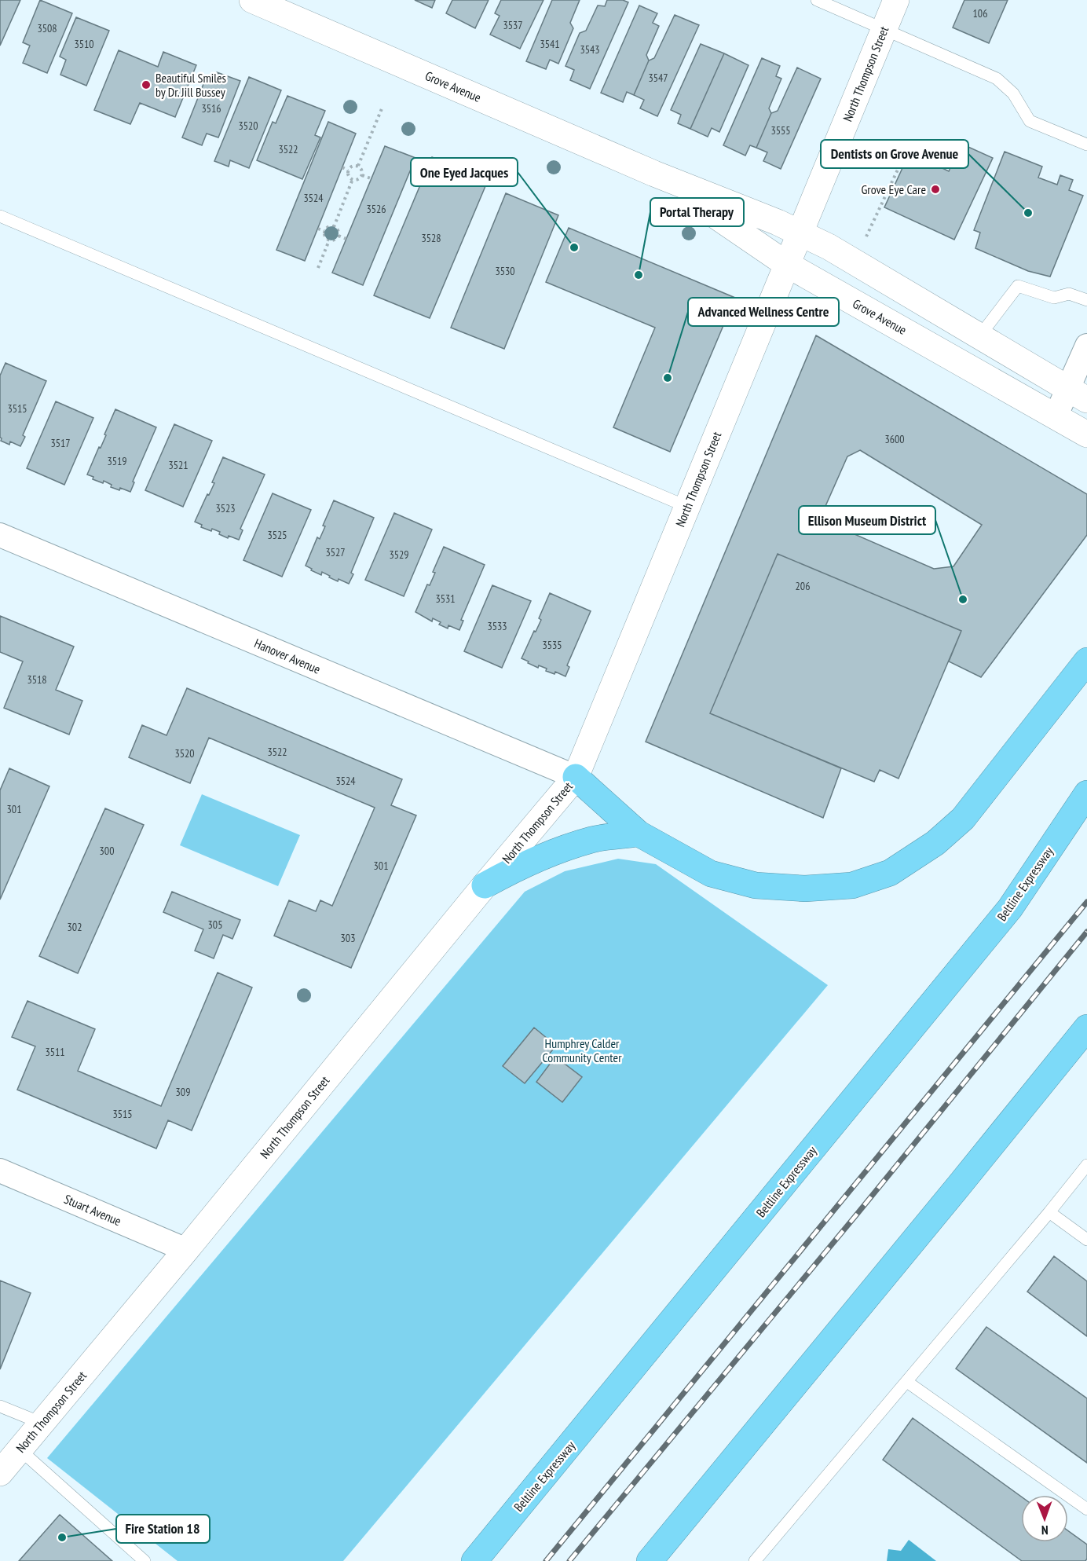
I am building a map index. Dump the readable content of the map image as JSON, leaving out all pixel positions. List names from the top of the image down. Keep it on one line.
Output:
{"streets":{"highway":["Beltline Expressway"],"main road":["North Thompson Street","Grove Avenue"],"street":["Hanover Avenue","Stuart Avenue"]},"crossings":[["North Thompson Street","Grove Avenue"],["North Thompson Street","Hanover Avenue"],["North Thompson Street","Stuart Avenue"]],"parks":["Humphrey Calder Community Center"],"places":["Beautiful Smiles by Dr. Jill Bussey","Grove Eye Care","Dentists on Grove Avenue","One Eyed Jacques","Portal Therapy","Advanced Wellness Centre","Ellison Museum District","Fire Station 18"],"house_numbers":["106","3537","3508","3510","3541","3543","3547","3516","3520","3555","3522","3524","3526","3528","3530","3515","3600","3517","3519","3521","3523","3525","3527","3529","206","3531","3533","3535","3518","3522","3520","3524","301","300","301","305","302","303","3511","309","3515"],"north":"bottom"}
